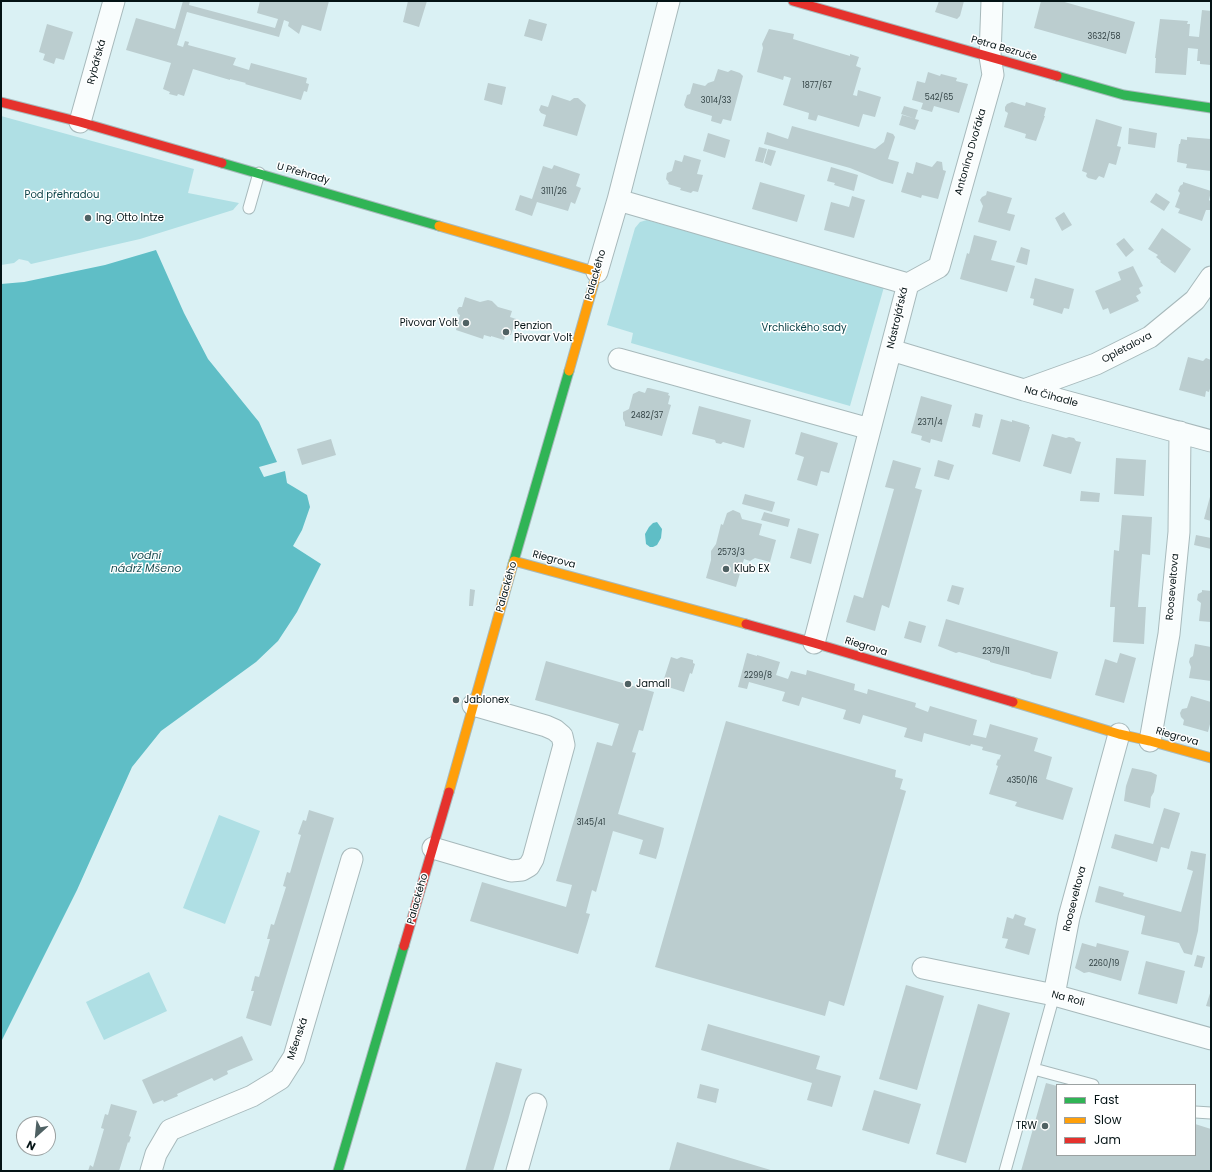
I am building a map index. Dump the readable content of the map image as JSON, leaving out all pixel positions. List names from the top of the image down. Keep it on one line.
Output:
{"streets":{"street":["Petra Bezruče","Rybářská","Antonína Dvořáka","U Přehrady","Palackého","Nástrojářská","Opletalova","Na Čihadle","Riegrova","Rooseveltova","Na Roli","Mšenská"]},"crossings":[["Petra Bezruče","Antonína Dvořáka"],["Rybářská","U Přehrady"],["Antonína Dvořáka","Nástrojářská"],["U Přehrady","Palackého"],["Palackého","Nástrojářská"],["Palackého","Riegrova"],["Nástrojářská","Na Čihadle"],["Nástrojářská","Riegrova"],["Opletalova","Na Čihadle"],["Na Čihadle","Rooseveltova"],["Riegrova","Rooseveltova"],["Rooseveltova","Na Roli"]],"water":["vodní nádrž Mšeno"],"parks":["Pod přehradou","Vrchlického sady"],"places":["Ing. Otto Intze","Pivovar Volt","Penzion Pivovar Volt","Klub EX","Jamall","Jablonex","TRW"],"house_numbers":["3632/58","1877/67","542/65","3014/33","3111/26","2482/37","2371/4","2573/3","2379/11","2299/8","4350/16","3145/41","2260/19"],"legend":["Fast","Slow","Jam"],"north":"bottom left"}
